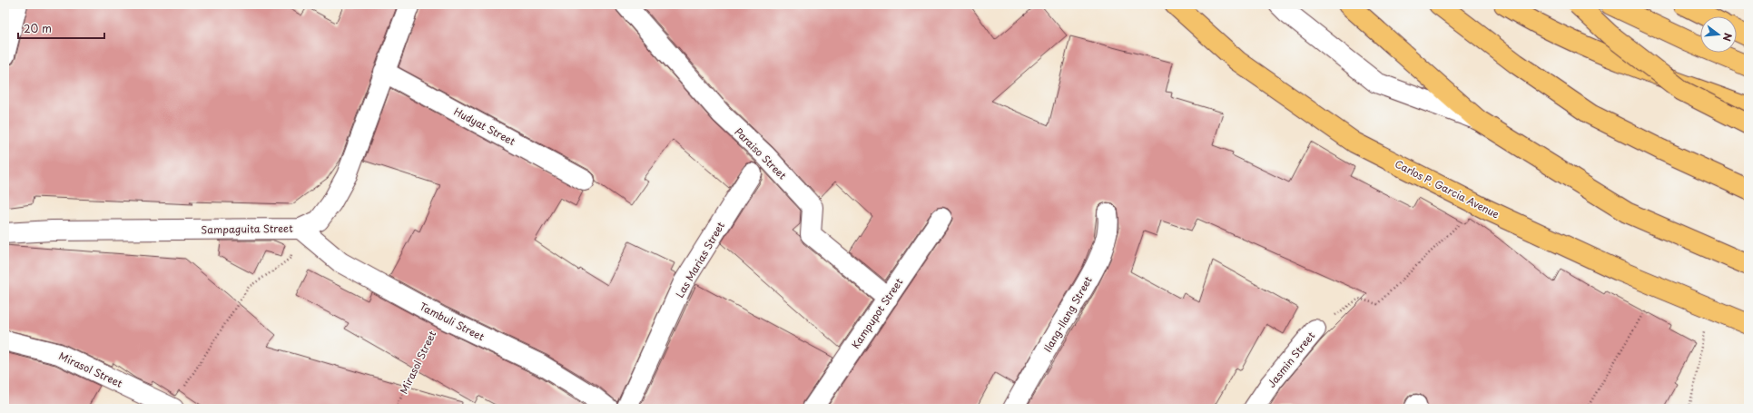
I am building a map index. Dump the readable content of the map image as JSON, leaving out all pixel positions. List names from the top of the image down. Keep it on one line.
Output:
{"streets":{"main road":["Carlos P. Garcia Avenue"],"street":["Hudyat Street","Paraiso Street","Sampaguita Street","Las Marias Street","Kampupot Street","Ilang-Ilang Street","Tambuli Street","Jasmin Street","Mirasol Street"]},"crossings":[["Hudyat Street","Sampaguita Street"],["Paraiso Street","Kampupot Street"],["Sampaguita Street","Tambuli Street"],["Tambuli Street","Mirasol Street"]],"scale_bar":"20 m","north":"right"}
